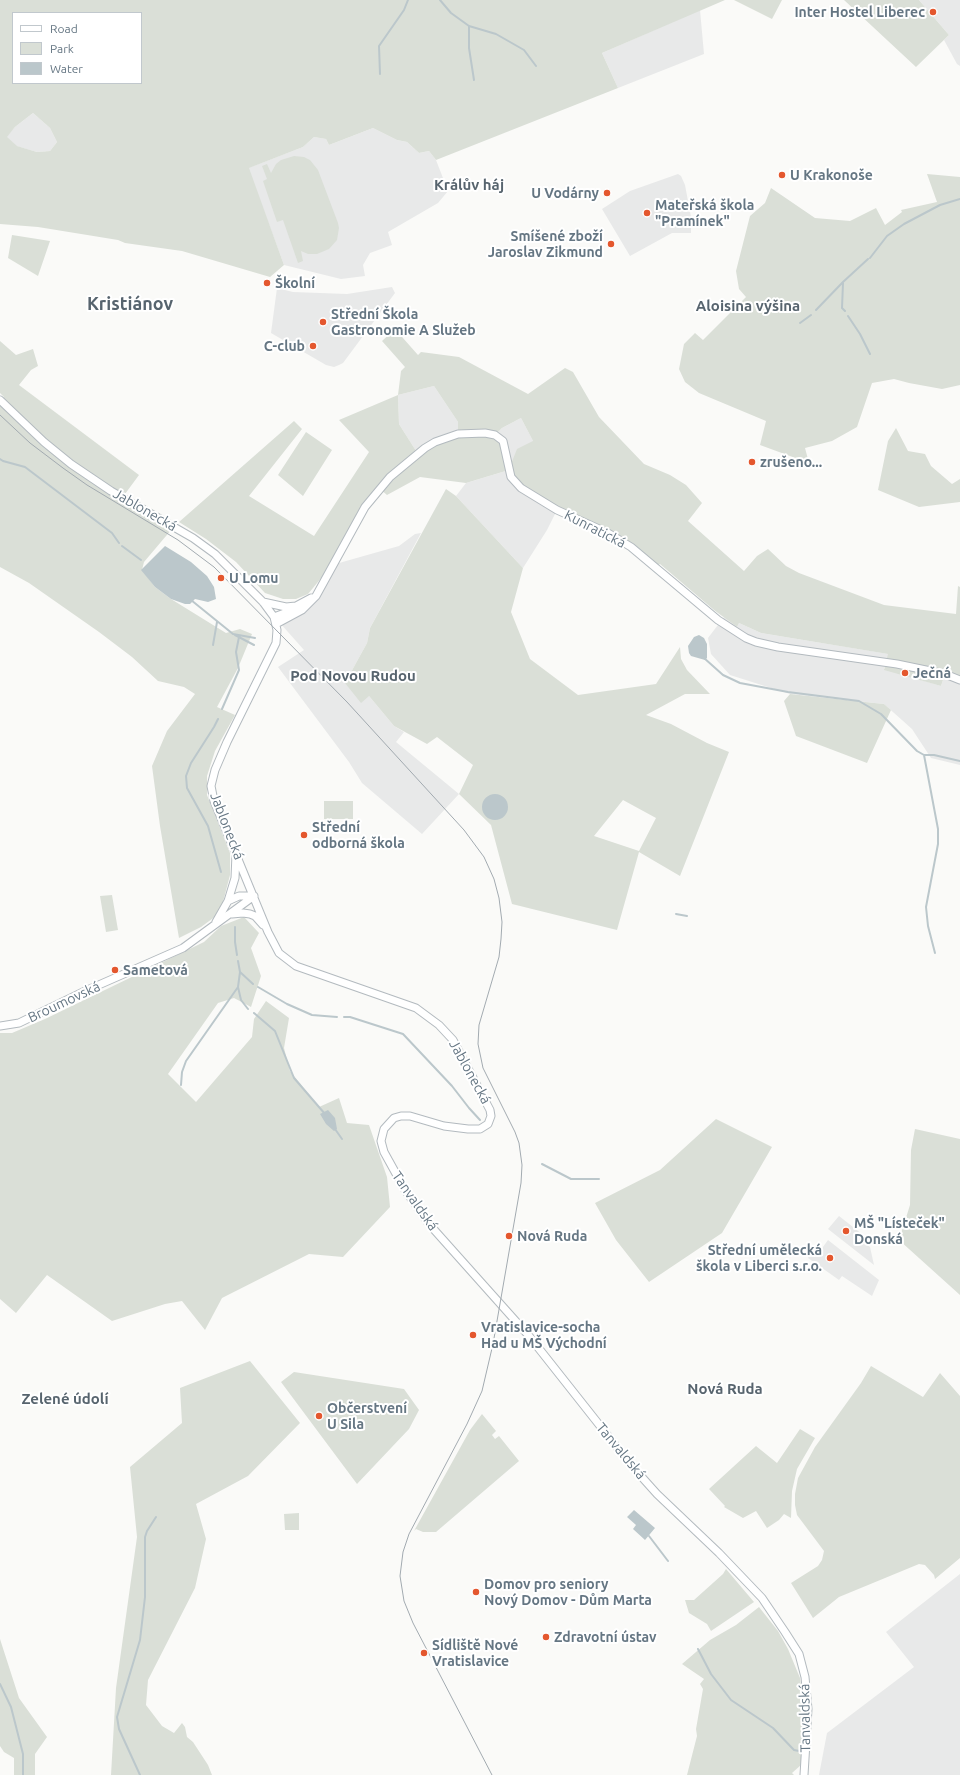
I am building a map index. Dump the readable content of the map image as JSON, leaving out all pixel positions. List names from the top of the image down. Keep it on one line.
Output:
{"streets":{"main road":["Jablonecká","Kunratická","Broumovská","Tanvaldská"]},"crossings":[["Jablonecká","Kunratická"],["Jablonecká","Broumovská"],["Jablonecká","Tanvaldská"]],"districts":["Králův háj","Kristiánov","Aloisina výšina","Pod Novou Rudou","Nová Ruda","Zelené údolí"],"places":["Inter Hostel Liberec","U Krakonoše","U Vodárny","Mateřská škola \"Pramínek\"","Smíšené zboží Jaroslav Zikmund","Školní","Střední Škola Gastronomie A Služeb","C-club","zrušeno...","U Lomu","Ječná","Střední odborná škola","Sametová","MŠ \"Lísteček\" Donská","Nová Ruda","Střední umělecká škola v Liberci s.r.o.","Vratislavice-socha Had u MŠ Východní","Občerstvení U Sila","Domov pro seniory Nový Domov - Dům Marta","Zdravotní ústav","Sídliště Nové Vratislavice"],"legend":["Road","Park","Water"]}
